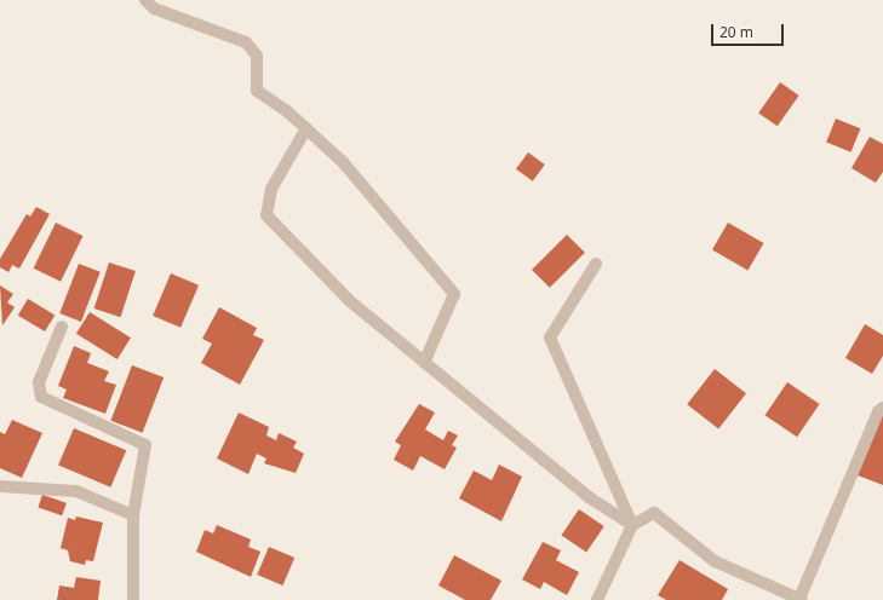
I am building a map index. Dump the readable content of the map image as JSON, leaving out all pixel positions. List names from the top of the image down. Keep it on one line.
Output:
{"scale_bar":"20 m"}
